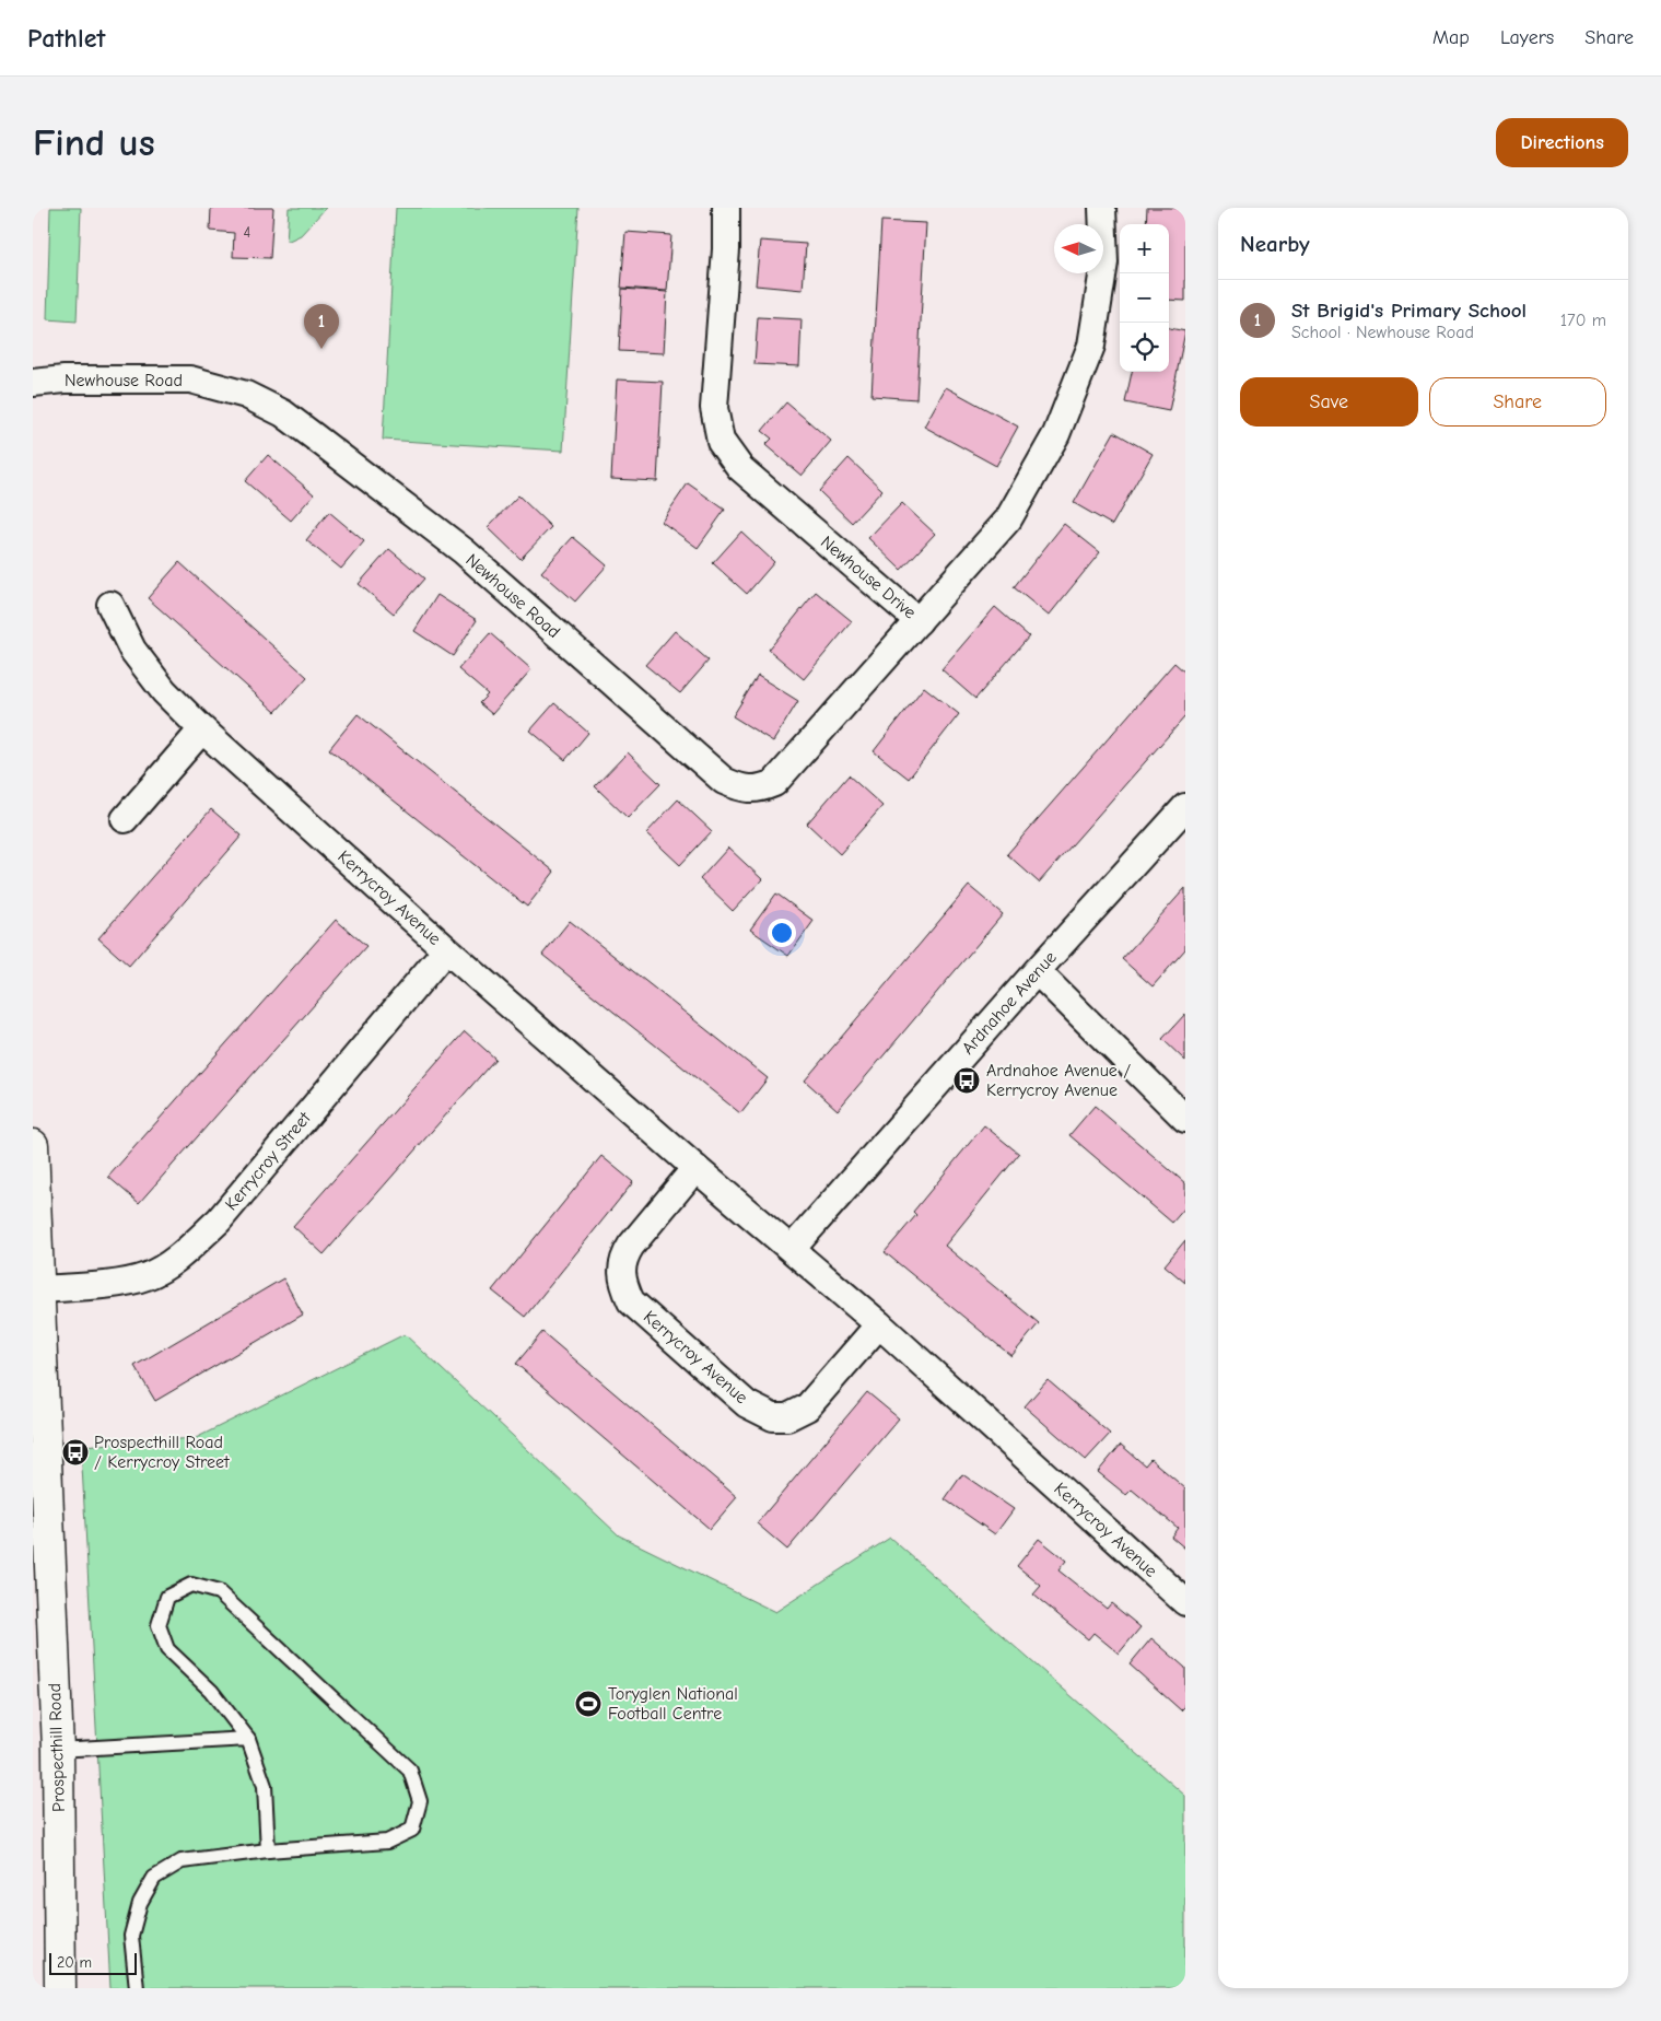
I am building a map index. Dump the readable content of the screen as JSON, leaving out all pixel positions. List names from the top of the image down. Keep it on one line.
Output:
{"streets":{"main road":["Prospecthill Road"],"street":["Newhouse Road","Newhouse Drive","Kerrycroy Avenue","Ardnahoe Avenue","Kerrycroy Street"]},"crossings":[["Newhouse Road","Newhouse Drive"],["Kerrycroy Avenue","Ardnahoe Avenue"],["Kerrycroy Avenue","Kerrycroy Street"],["Kerrycroy Street","Prospecthill Road"]],"places":{"bus stop":["Ardnahoe Avenue / Kerrycroy Avenue","Prospecthill Road / Kerrycroy Street"],"sports":["Toryglen National Football Centre"]},"house_numbers":["4"],"scale_bar":"20 m","north":"left","page":{"header":"Pathlet","nav":["Map","Layers","Share"],"buttons":["Directions",["Save","Share"]],"title":"Find us","heading":"Nearby","map_buttons":["+","−"],"list":[{"mark":"1","name":"St Brigid's Primary School","note":"School · Newhouse Road","value":"170 m"}],"pins":"1","scale":"20 m"}}
